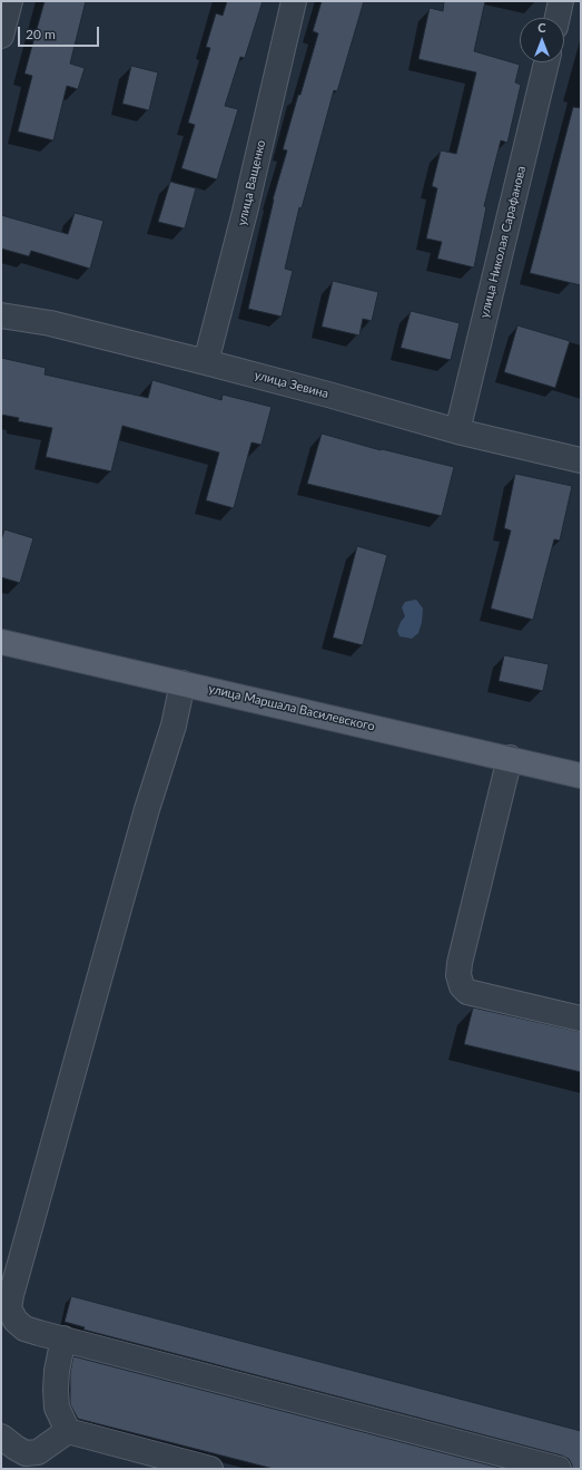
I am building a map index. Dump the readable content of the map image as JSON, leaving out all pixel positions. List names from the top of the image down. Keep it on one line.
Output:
{"streets":{"main road":["улица Маршала Василевского"],"street":["улица Ващенко","улица Николая Сарафанова","улица Зевина"]},"crossings":[["улица Ващенко","улица Зевина"],["улица Николая Сарафанова","улица Зевина"]],"scale_bar":"20 m","north":"top"}
